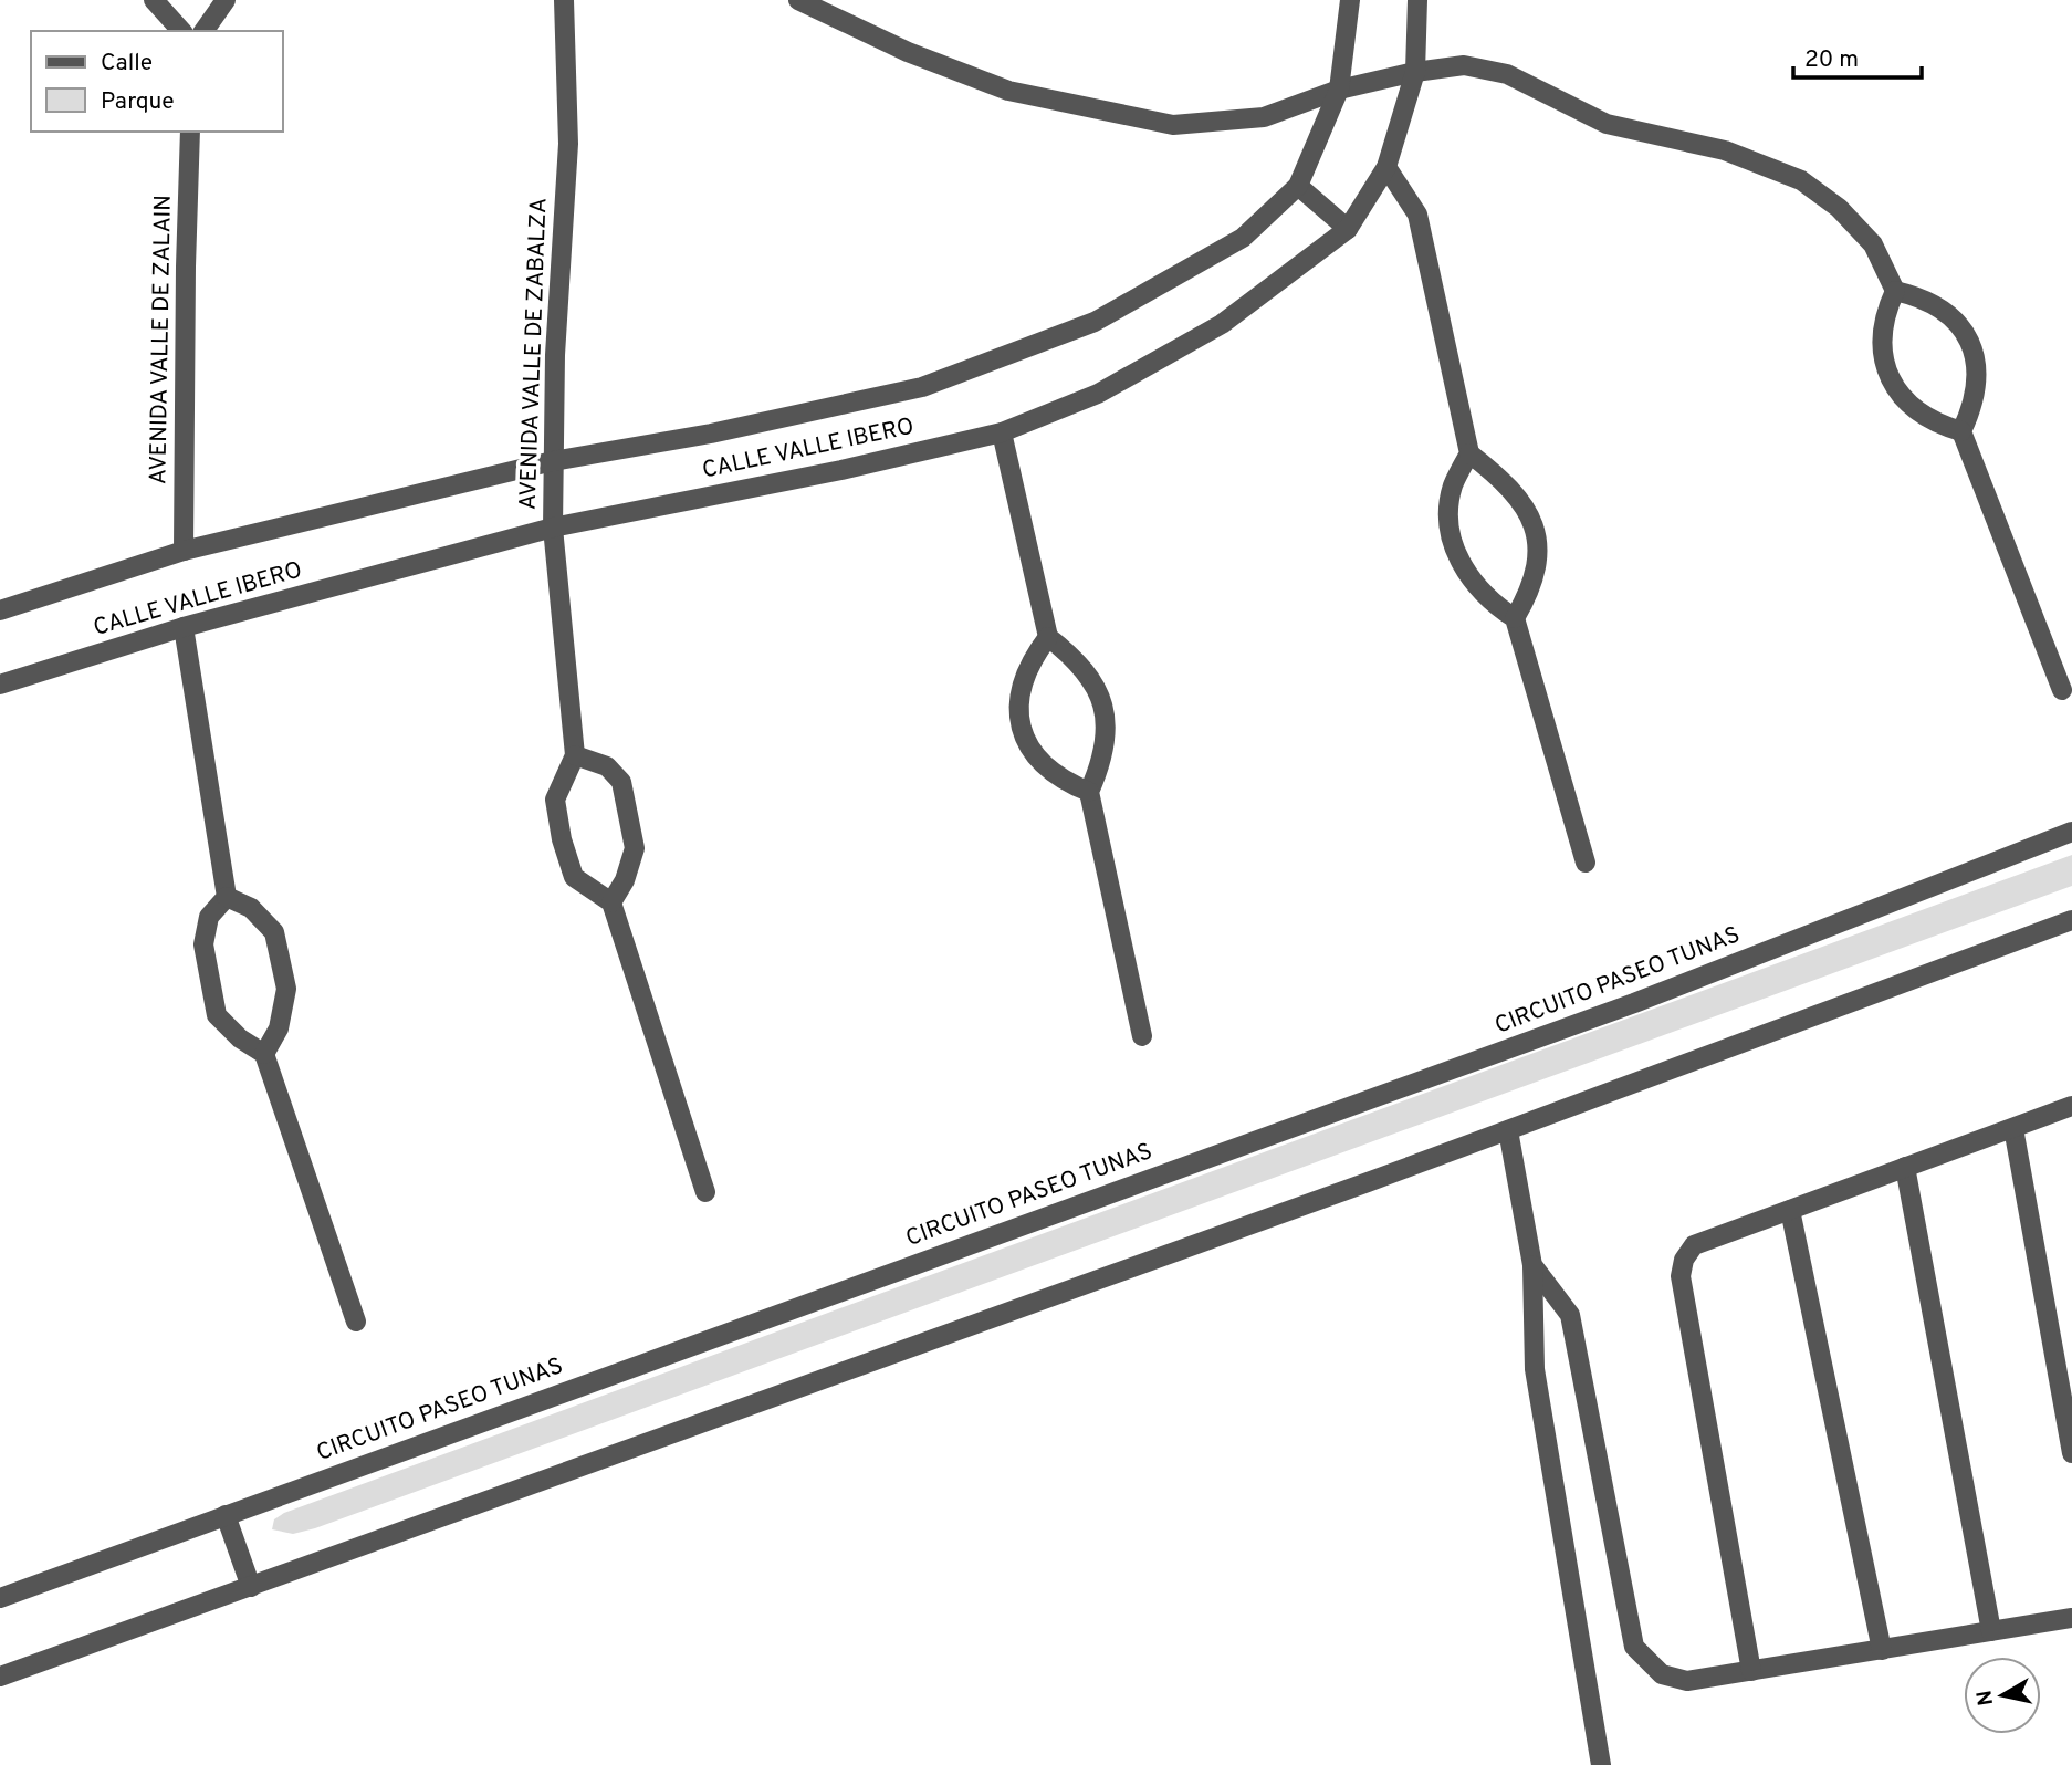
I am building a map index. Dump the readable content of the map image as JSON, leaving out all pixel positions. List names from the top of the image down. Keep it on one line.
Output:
{"streets":{"street":["AVENIDA VALLE DE ZALAIN","AVENIDA VALLE DE ZABALZA","CALLE VALLE IBERO","CIRCUITO PASEO TUNAS"]},"crossings":[["AVENIDA VALLE DE ZALAIN","CALLE VALLE IBERO"],["AVENIDA VALLE DE ZABALZA","CALLE VALLE IBERO"]],"legend":["Calle","Parque"],"scale_bar":"20 m","north":"left"}
